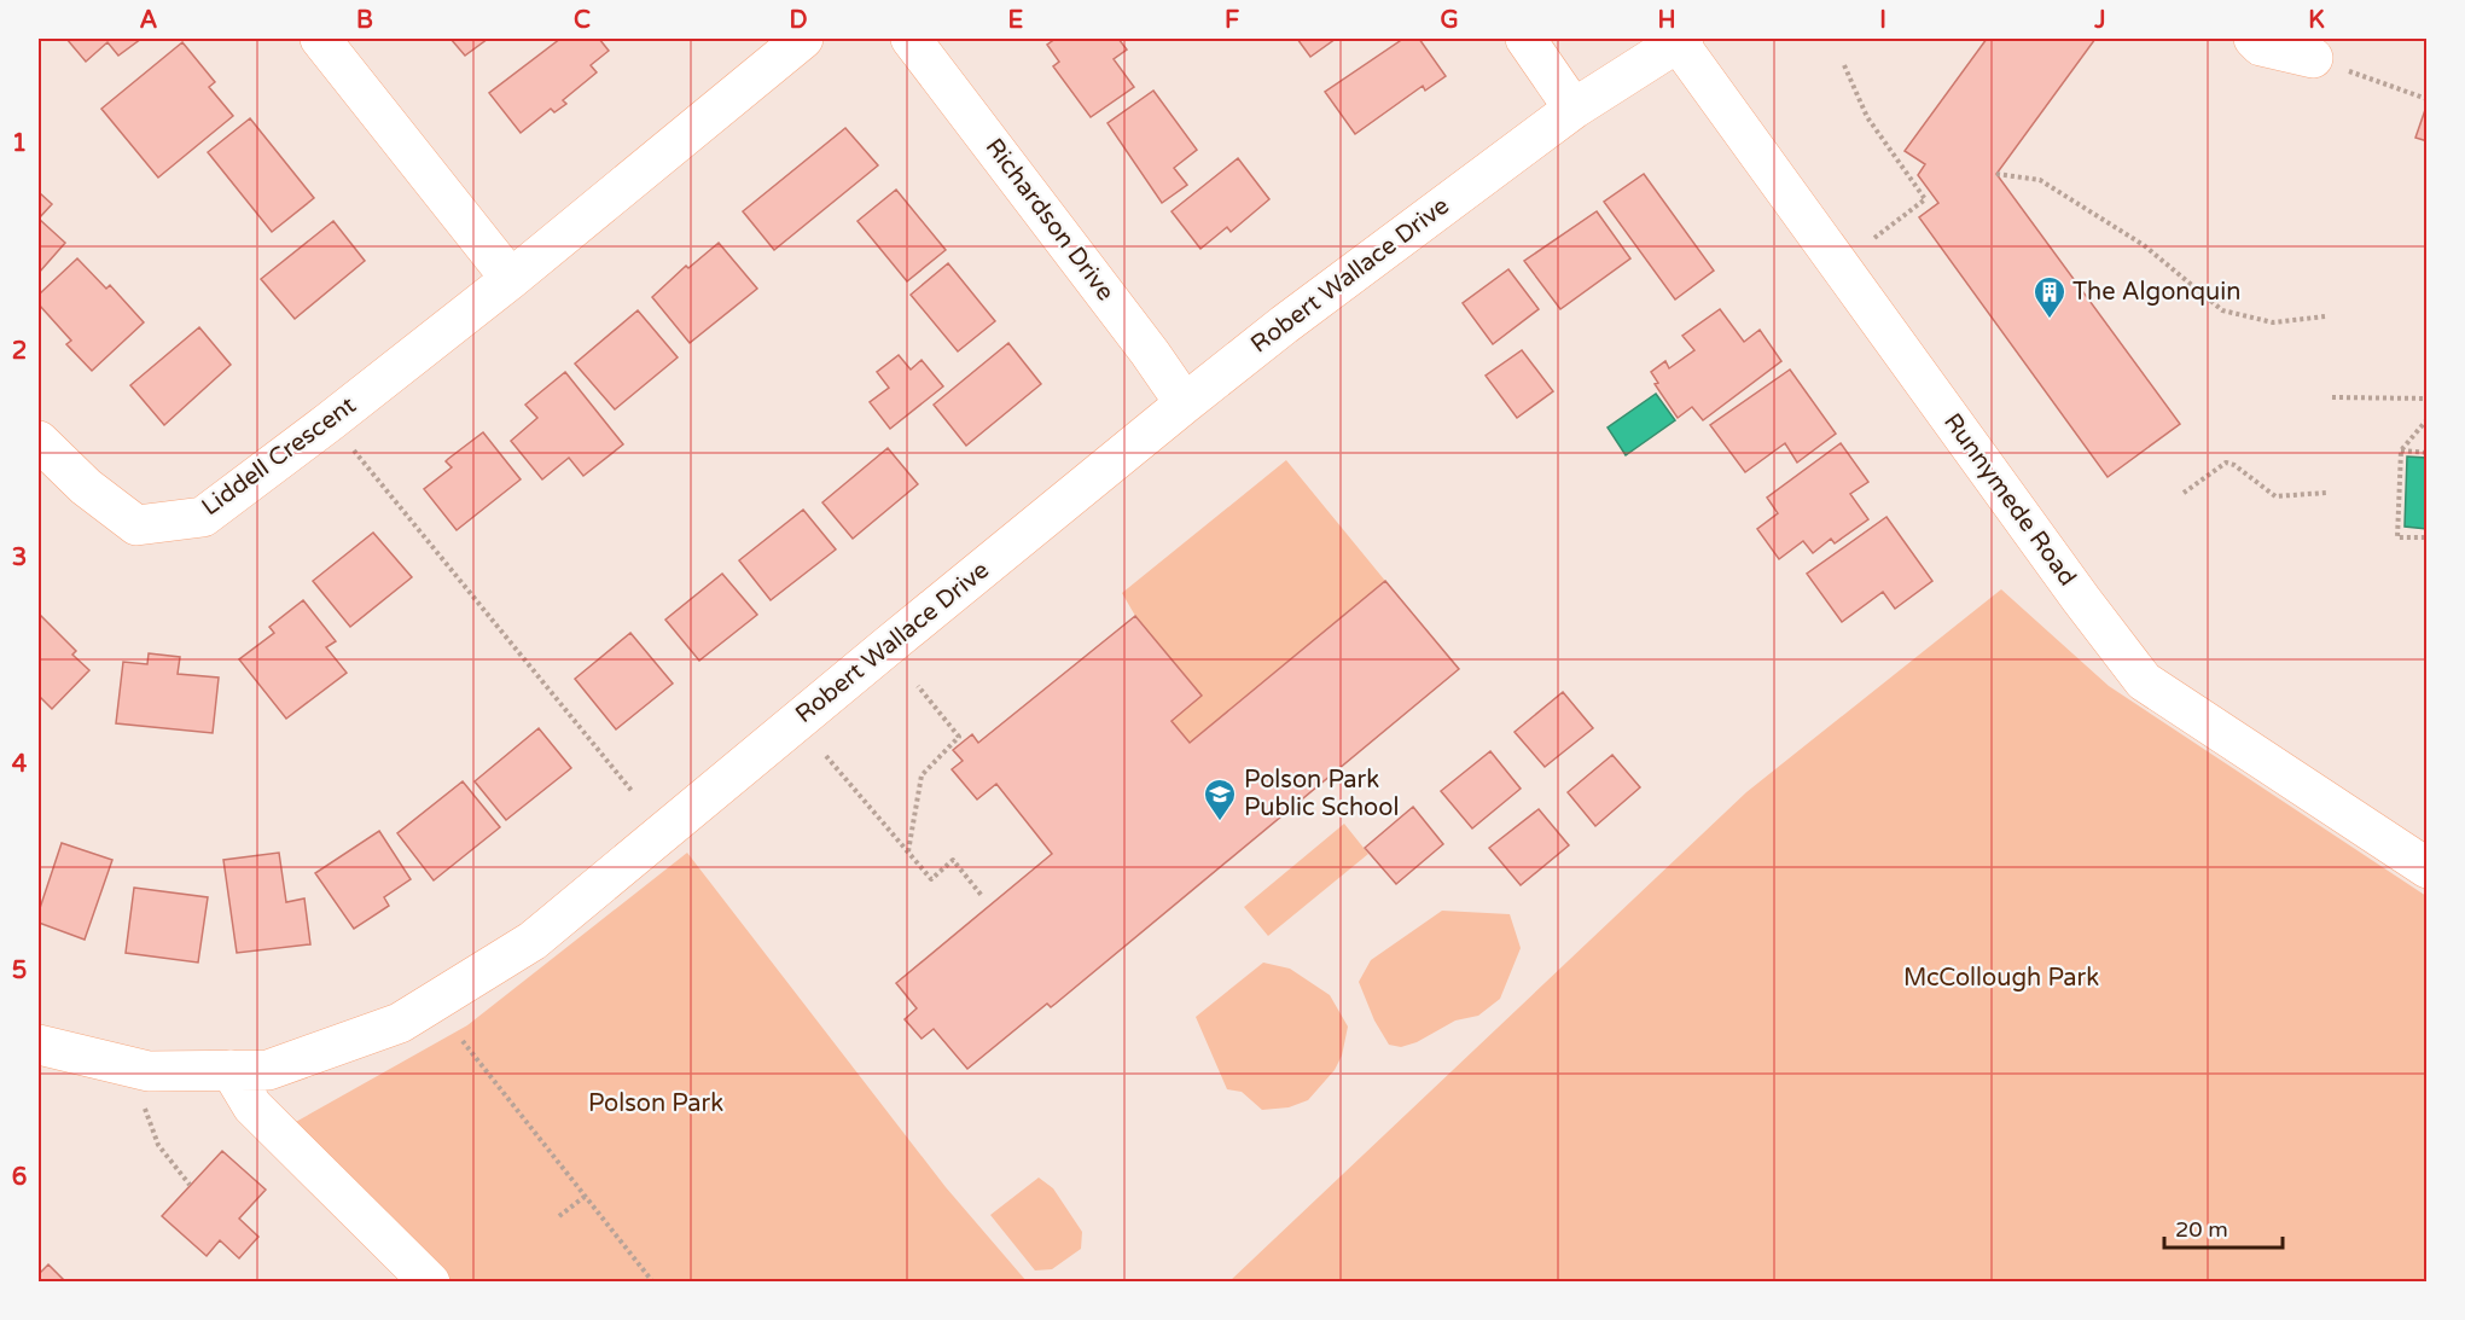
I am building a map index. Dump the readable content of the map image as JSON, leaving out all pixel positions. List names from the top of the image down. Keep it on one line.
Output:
{"streets":{"street":["Richardson Drive","Robert Wallace Drive","Liddell Crescent","Runnymede Road"]},"crossings":[["Richardson Drive","Robert Wallace Drive"],["Robert Wallace Drive","Runnymede Road"]],"parks":["McCollough Park","Polson Park"],"places":{"building":["The Algonquin"],"school or university":["Polson Park Public School"]},"scale_bar":"20 m","grid":{"columns":["A","B","C","D","E","F","G","H","I","J","K"],"rows":["1","2","3","4","5","6"]}}
